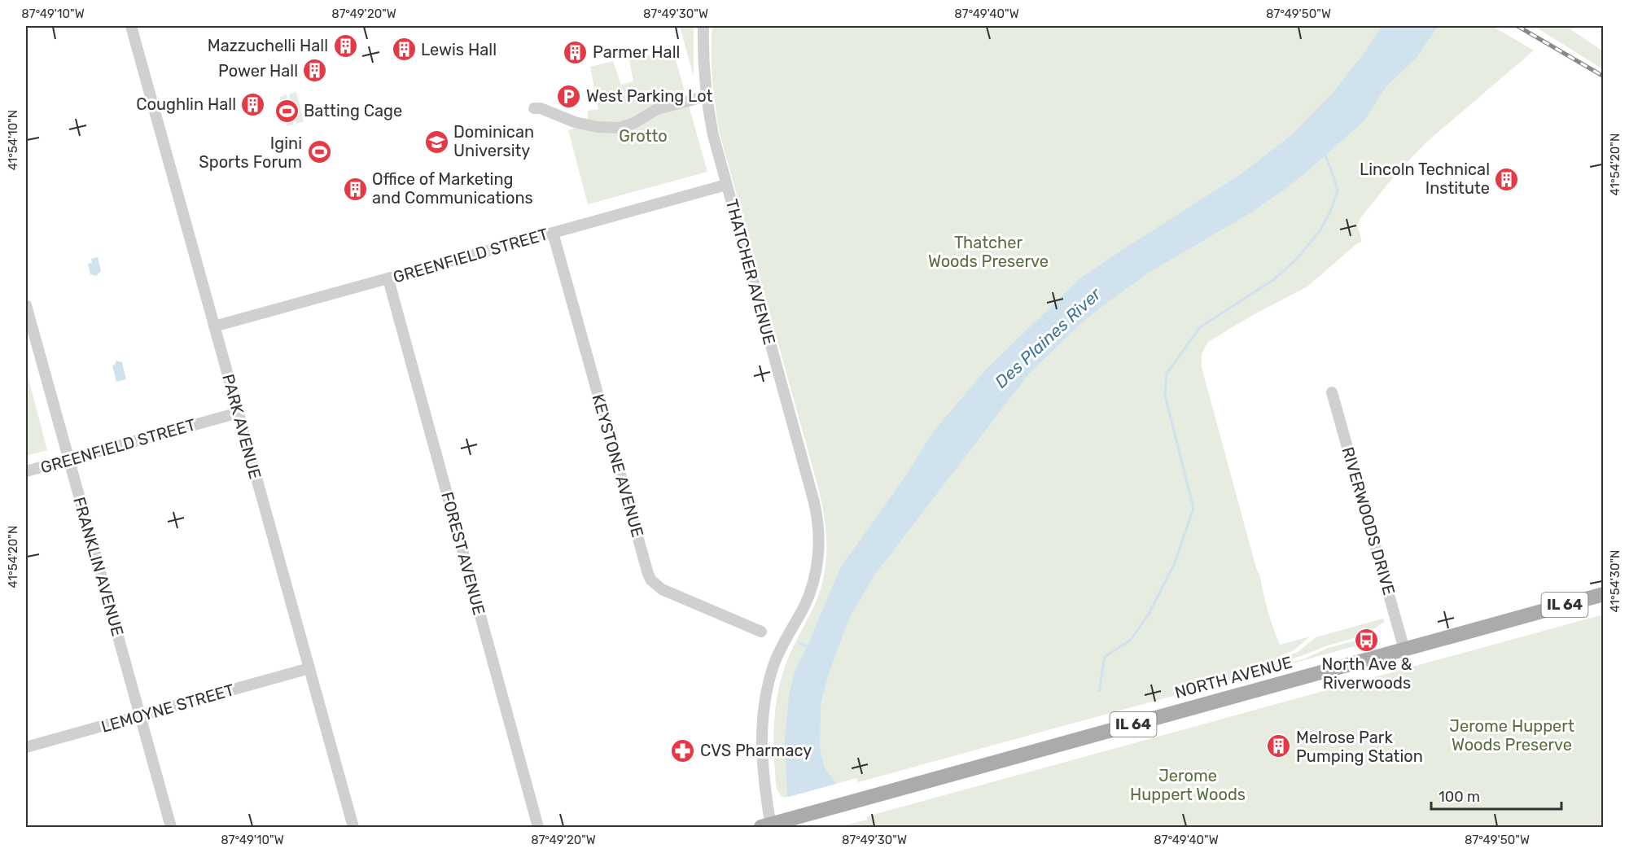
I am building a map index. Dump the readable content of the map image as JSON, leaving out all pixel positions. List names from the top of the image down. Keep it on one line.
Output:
{"streets":{"main road":["IL 64","NORTH AVENUE"],"street":["GREENFIELD STREET","THATCHER AVENUE","PARK AVENUE","KEYSTONE AVENUE","RIVERWOODS DRIVE","FOREST AVENUE","FRANKLIN AVENUE","LEMOYNE STREET"]},"crossings":[["GREENFIELD STREET","THATCHER AVENUE"],["GREENFIELD STREET","PARK AVENUE"],["GREENFIELD STREET","KEYSTONE AVENUE"],["GREENFIELD STREET","FOREST AVENUE"],["GREENFIELD STREET","FRANKLIN AVENUE"],["THATCHER AVENUE","NORTH AVENUE"],["PARK AVENUE","LEMOYNE STREET"],["RIVERWOODS DRIVE","NORTH AVENUE"],["FRANKLIN AVENUE","LEMOYNE STREET"]],"water":["Des Plaines River"],"parks":["Grotto","Thatcher Woods Preserve","Jerome Huppert Woods Preserve","Jerome Huppert Woods"],"places":{"building":["Mazzuchelli Hall","Lewis Hall","Parmer Hall","Power Hall","Coughlin Hall","Lincoln Technical Institute","Office of Marketing and Communications","Melrose Park Pumping Station"],"parking":["West Parking Lot"],"sports":["Batting Cage","Igini Sports Forum"],"school or university":["Dominican University"],"bus stop":["North Ave & Riverwoods"],"pharmacy":["CVS Pharmacy"]},"scale_bar":"100 m","coordinates":["87°49'10\"W","87°49'20\"W","87°49'30\"W","87°49'40\"W","87°49'50\"W","41°54'10\"N","41°54'20\"N","41°54'30\"N"]}
